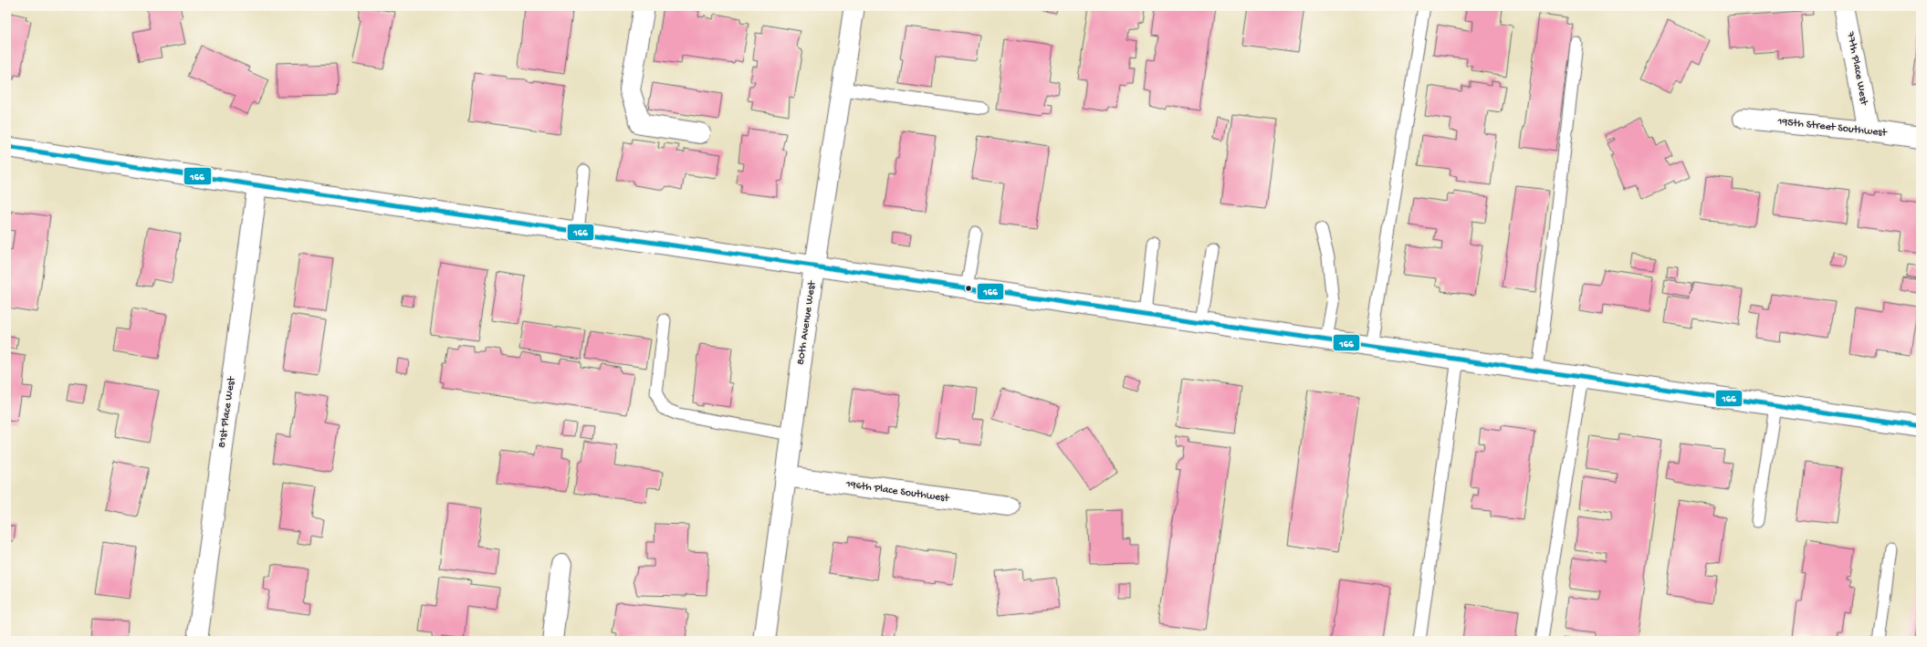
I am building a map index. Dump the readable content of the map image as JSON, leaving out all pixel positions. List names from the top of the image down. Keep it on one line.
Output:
{"streets":{"main road":["77th Place West","195th Street Southwest","80th Avenue West","81st Place West","196th Place Southwest"]},"crossings":[["77th Place West","195th Street Southwest"],["80th Avenue West","196th Place Southwest"]],"lines":["transit line 166"]}
